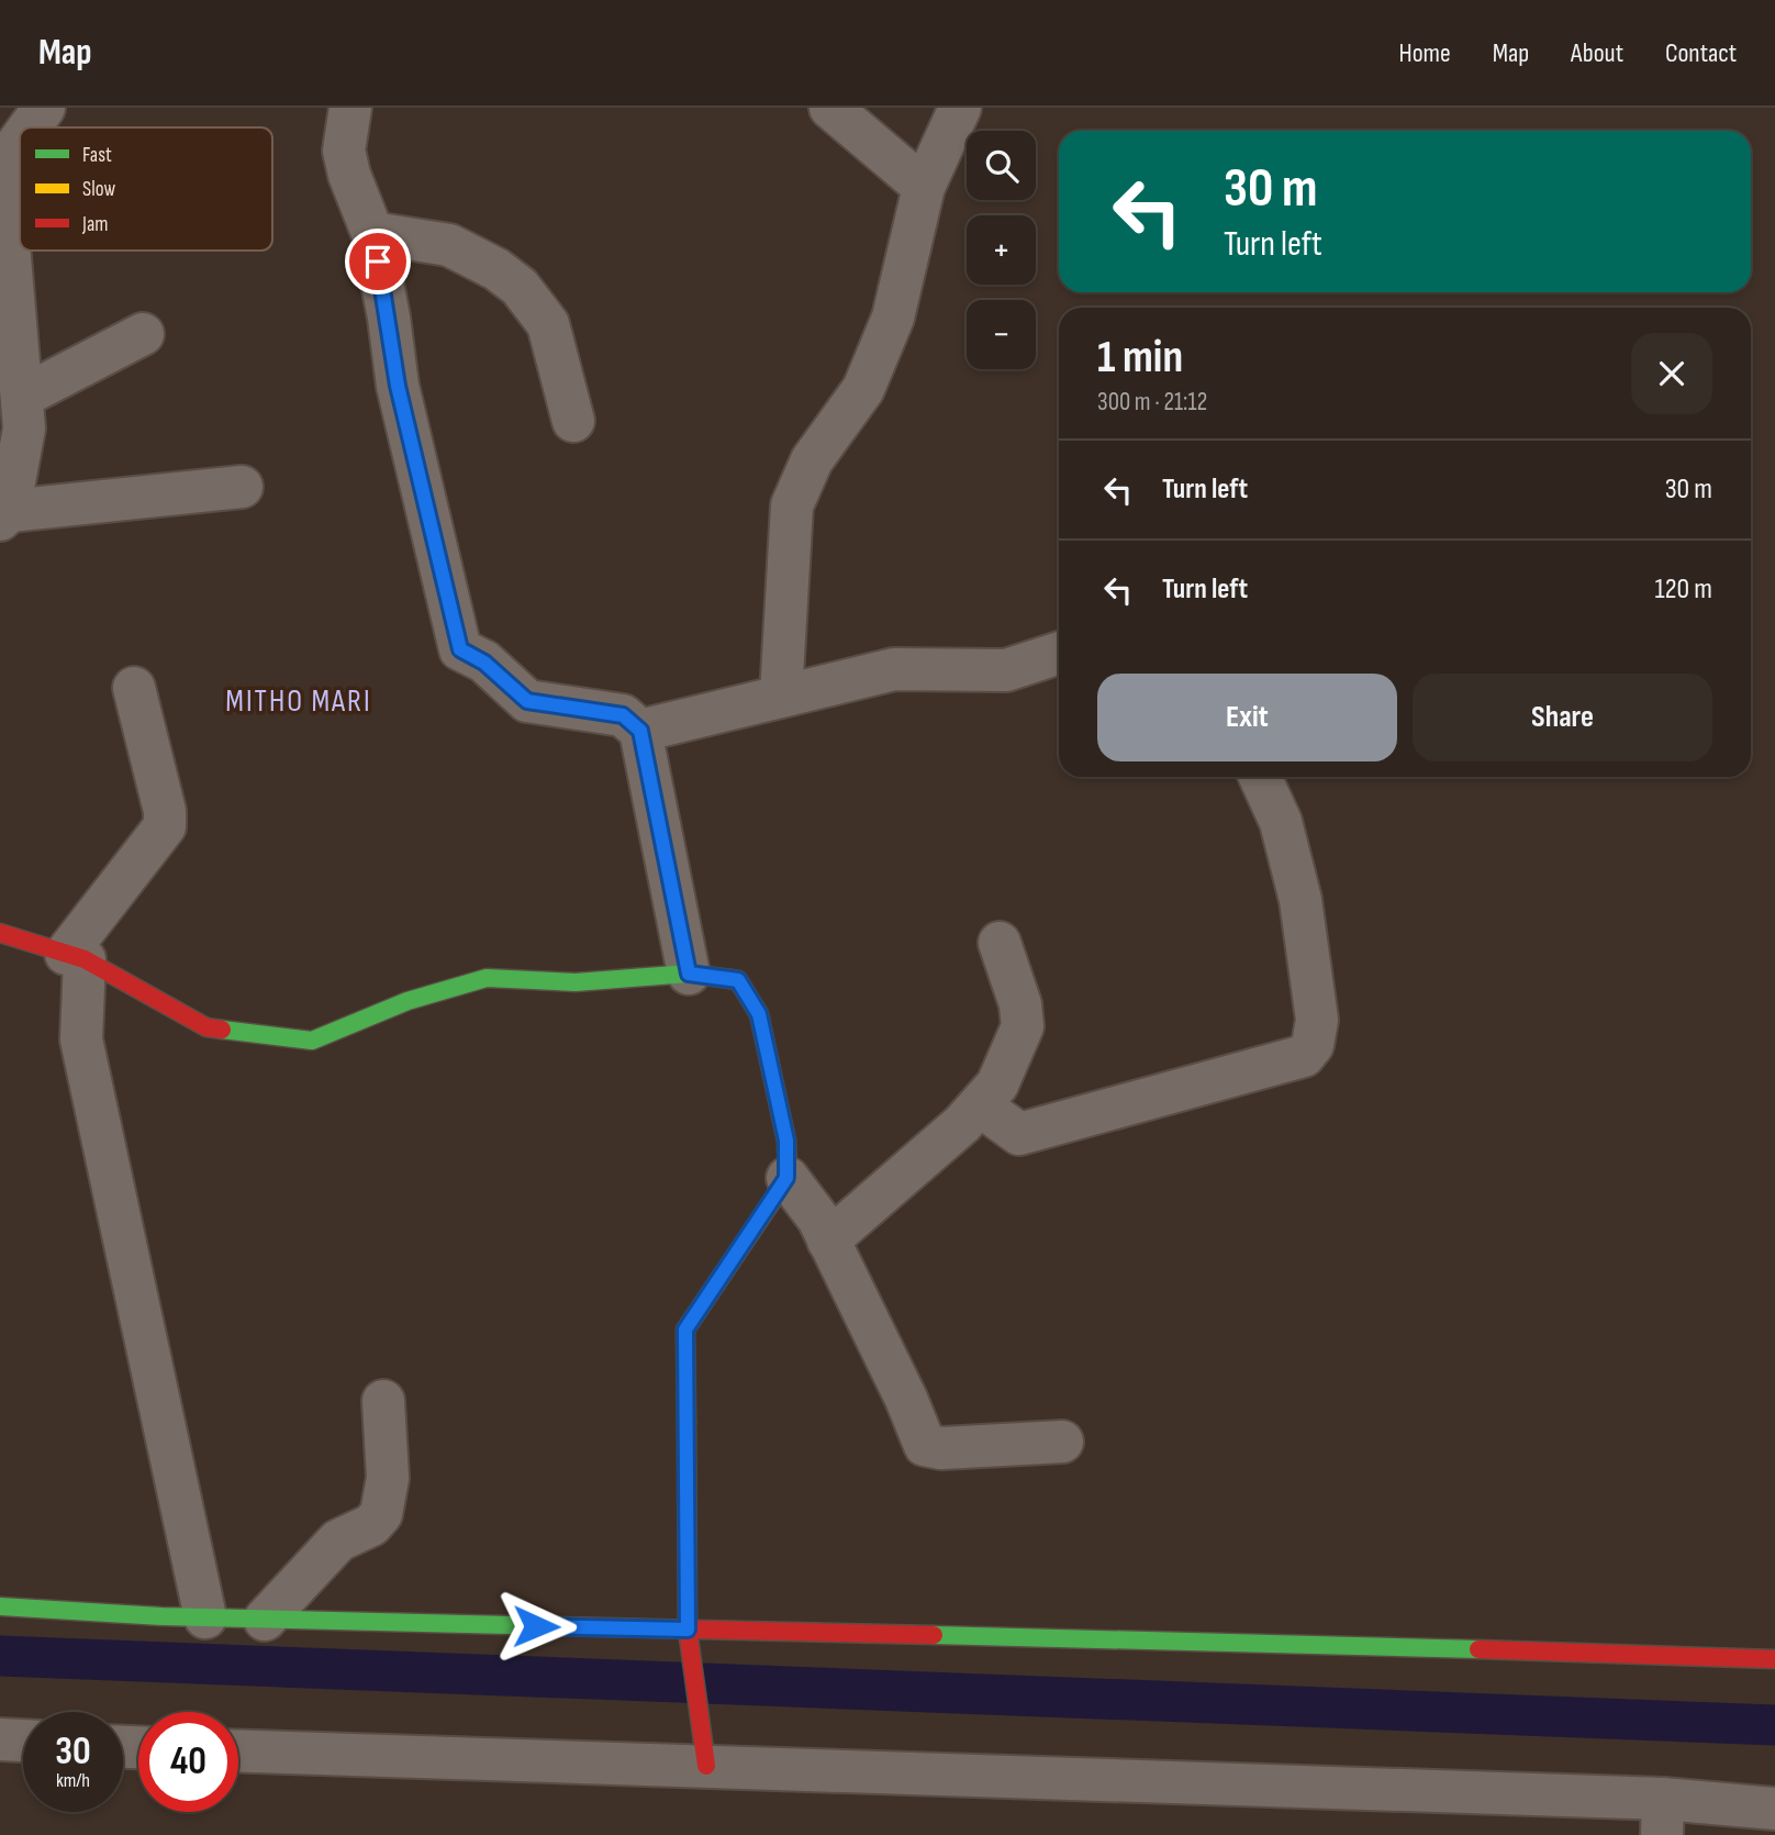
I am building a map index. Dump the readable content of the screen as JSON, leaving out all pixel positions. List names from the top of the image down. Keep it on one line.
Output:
{"districts":["MITHO MARI"],"legend":["Fast","Slow","Jam"],"page":{"header":"Map","nav":["Home","Map","About","Contact"],"map_buttons":["+","−"],"turn":["30 m","Turn left"],"heading":["1 min","300 m · 21:12"],"list":[{"name":"Turn left","value":"30 m"},{"name":"Turn left","value":"120 m"}],"buttons":["Exit","Share"],"speed":"30 km/h","limit":"40"}}
